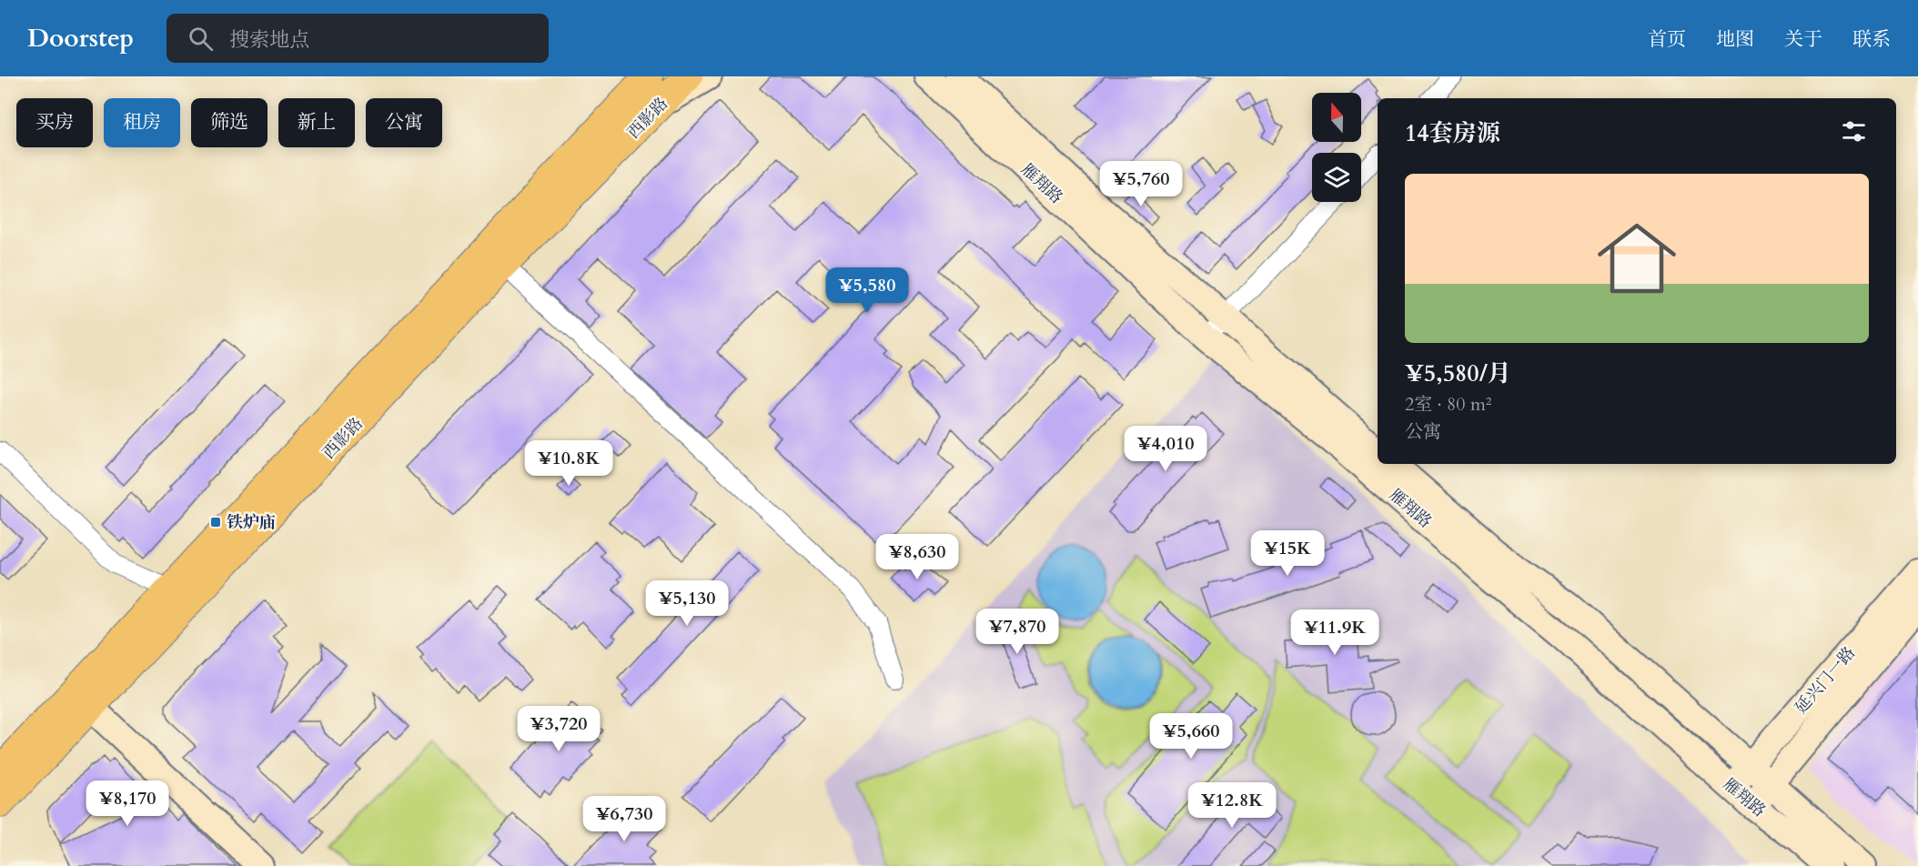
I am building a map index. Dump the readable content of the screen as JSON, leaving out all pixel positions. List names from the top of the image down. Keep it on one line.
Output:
{"streets":{"main road":["西影路","雁翔路","延兴门一路"]},"crossings":[["雁翔路","延兴门一路"]],"places":{"transit":["铁炉庙"]},"north":"top","page":{"header":"Doorstep","search":"搜索地点","nav":["首页","地图","关于","联系"],"chip":["买房","租房","筛选","新上","公寓"],"heading":"14套房源","price":["¥5,760","¥5,580","¥4,010","¥10.8K","¥15K","¥8,630","¥5,130","¥7,870","¥11.9K","¥3,720","¥5,660","¥8,170","¥12.8K","¥6,730"],"list":[{"name":"¥5,580/月","note":"2室 · 80 m² · 公寓"}]}}
